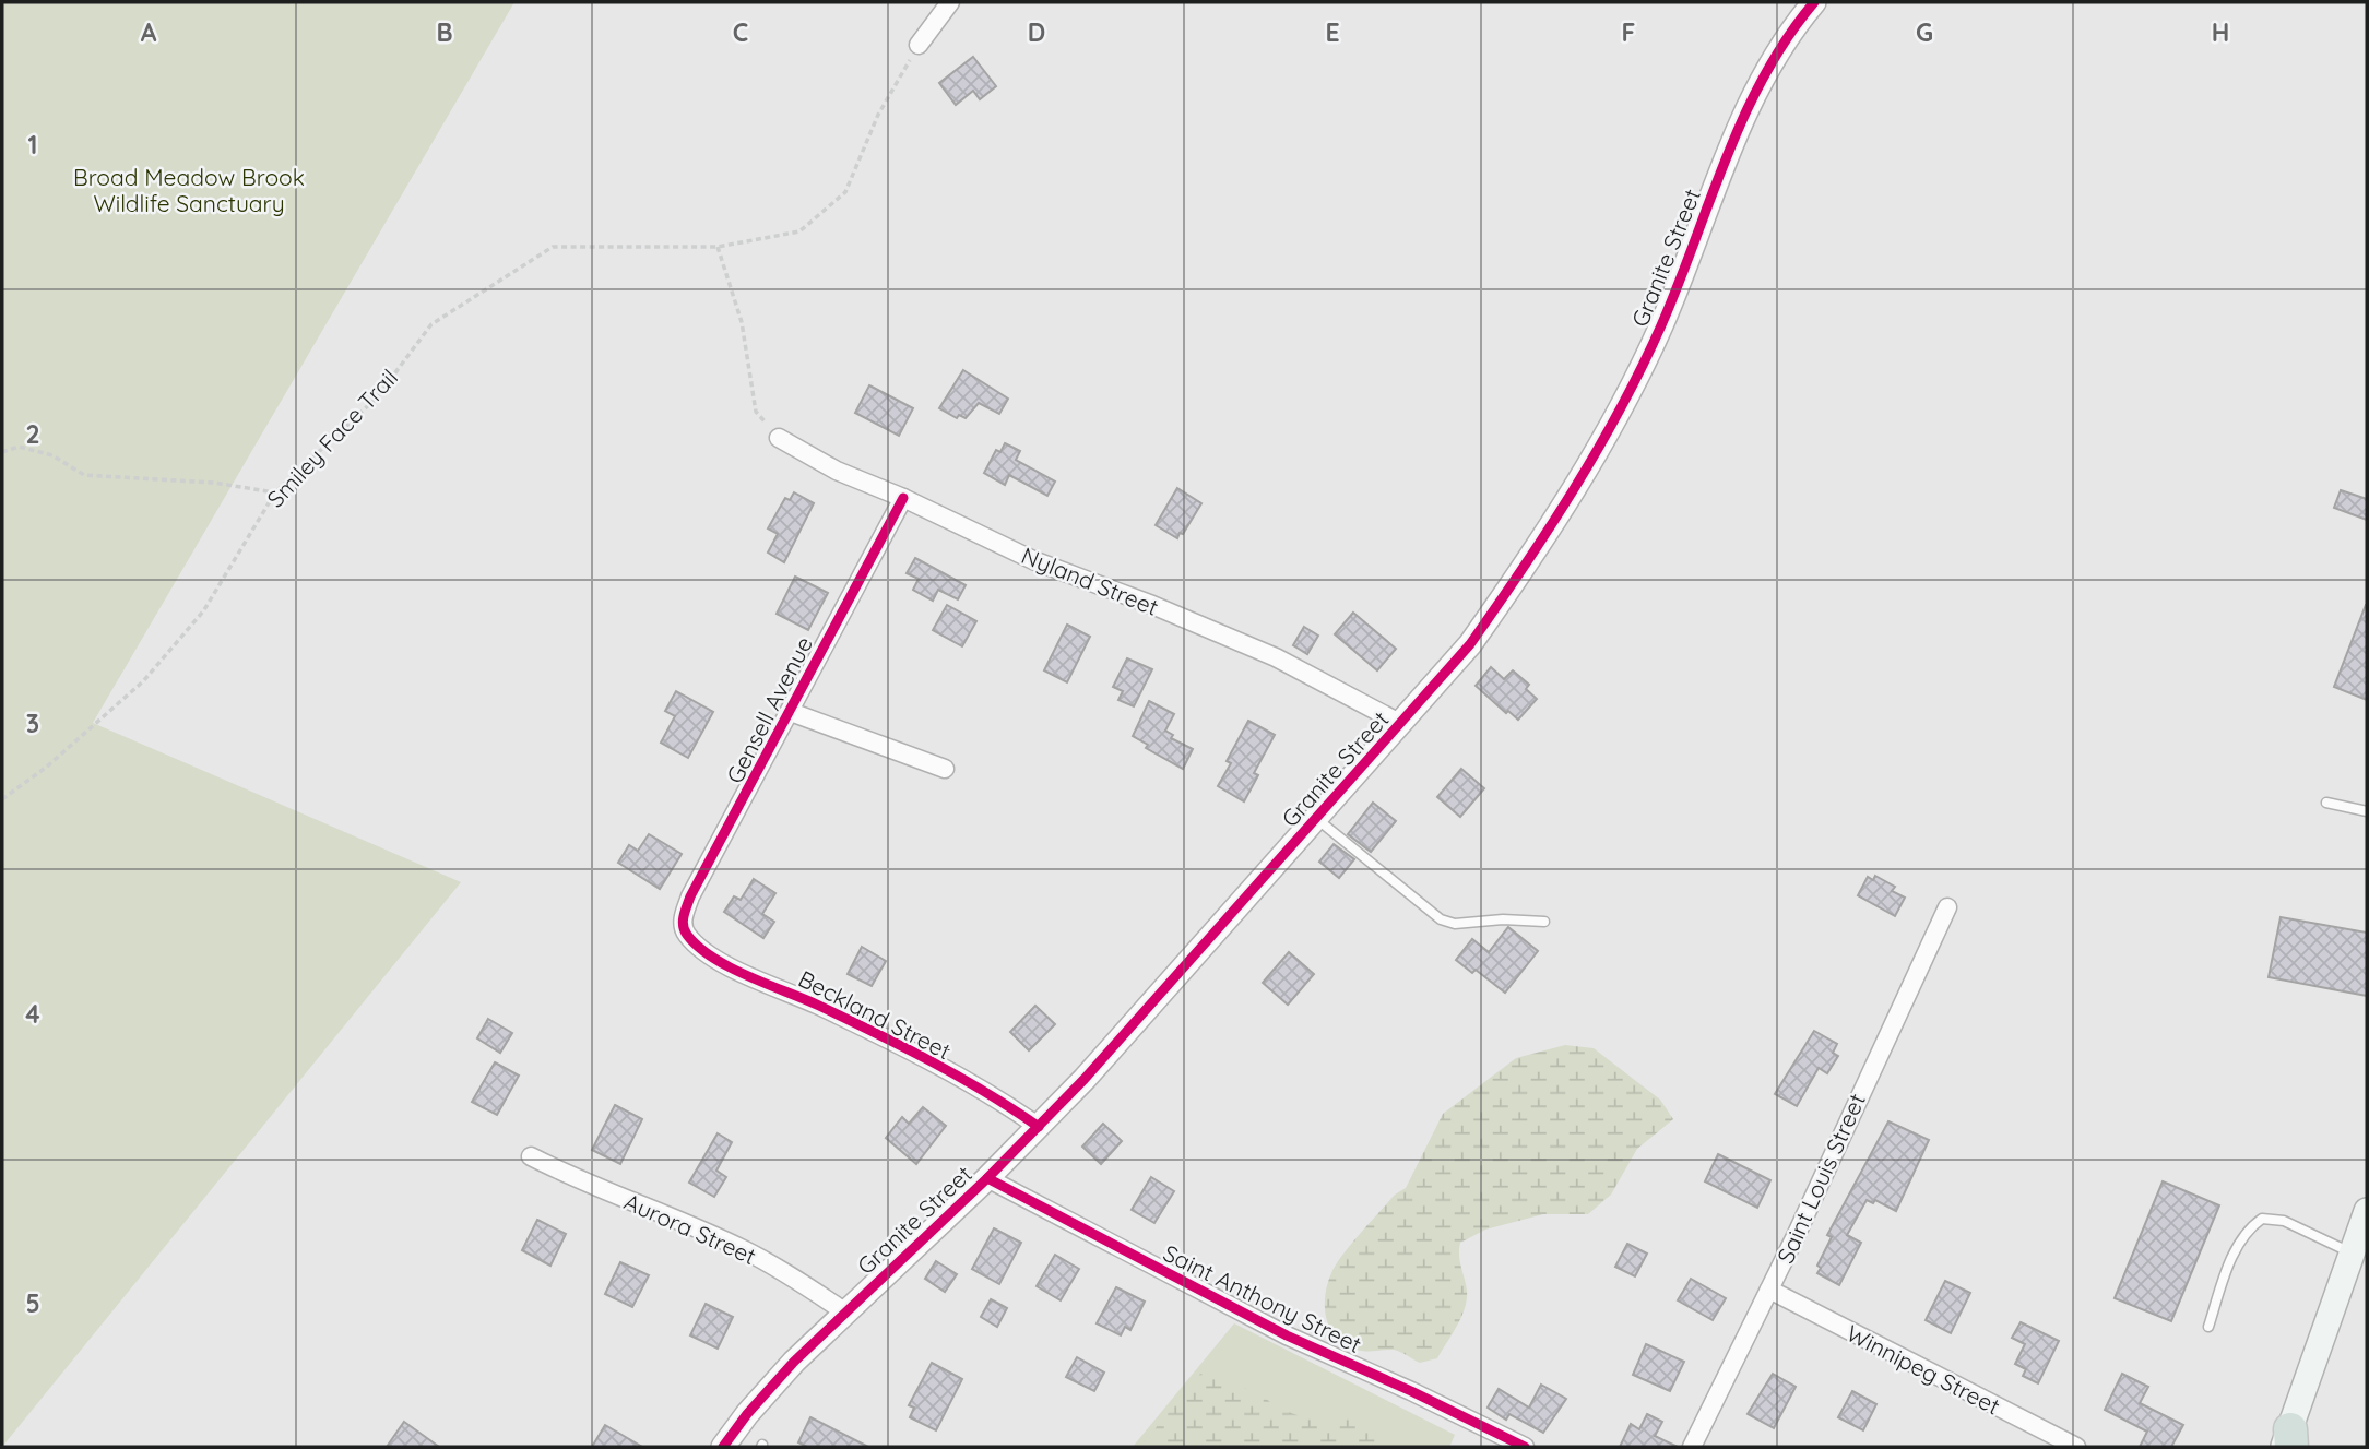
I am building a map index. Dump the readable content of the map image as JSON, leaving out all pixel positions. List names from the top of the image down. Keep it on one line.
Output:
{"streets":{"street":["Granite Street","Nyland Street","Gensell Avenue","Beckland Street","Saint Louis Street","Aurora Street","Saint Anthony Street","Winnipeg Street"],"path":["Smiley Face Trail"]},"crossings":[["Granite Street","Nyland Street"],["Granite Street","Beckland Street"],["Granite Street","Aurora Street"],["Granite Street","Saint Anthony Street"],["Nyland Street","Gensell Avenue"],["Gensell Avenue","Beckland Street"],["Saint Louis Street","Winnipeg Street"]],"parks":["Broad Meadow Brook Wildlife Sanctuary"],"grid":{"columns":["A","B","C","D","E","F","G","H"],"rows":["1","2","3","4","5"]}}
